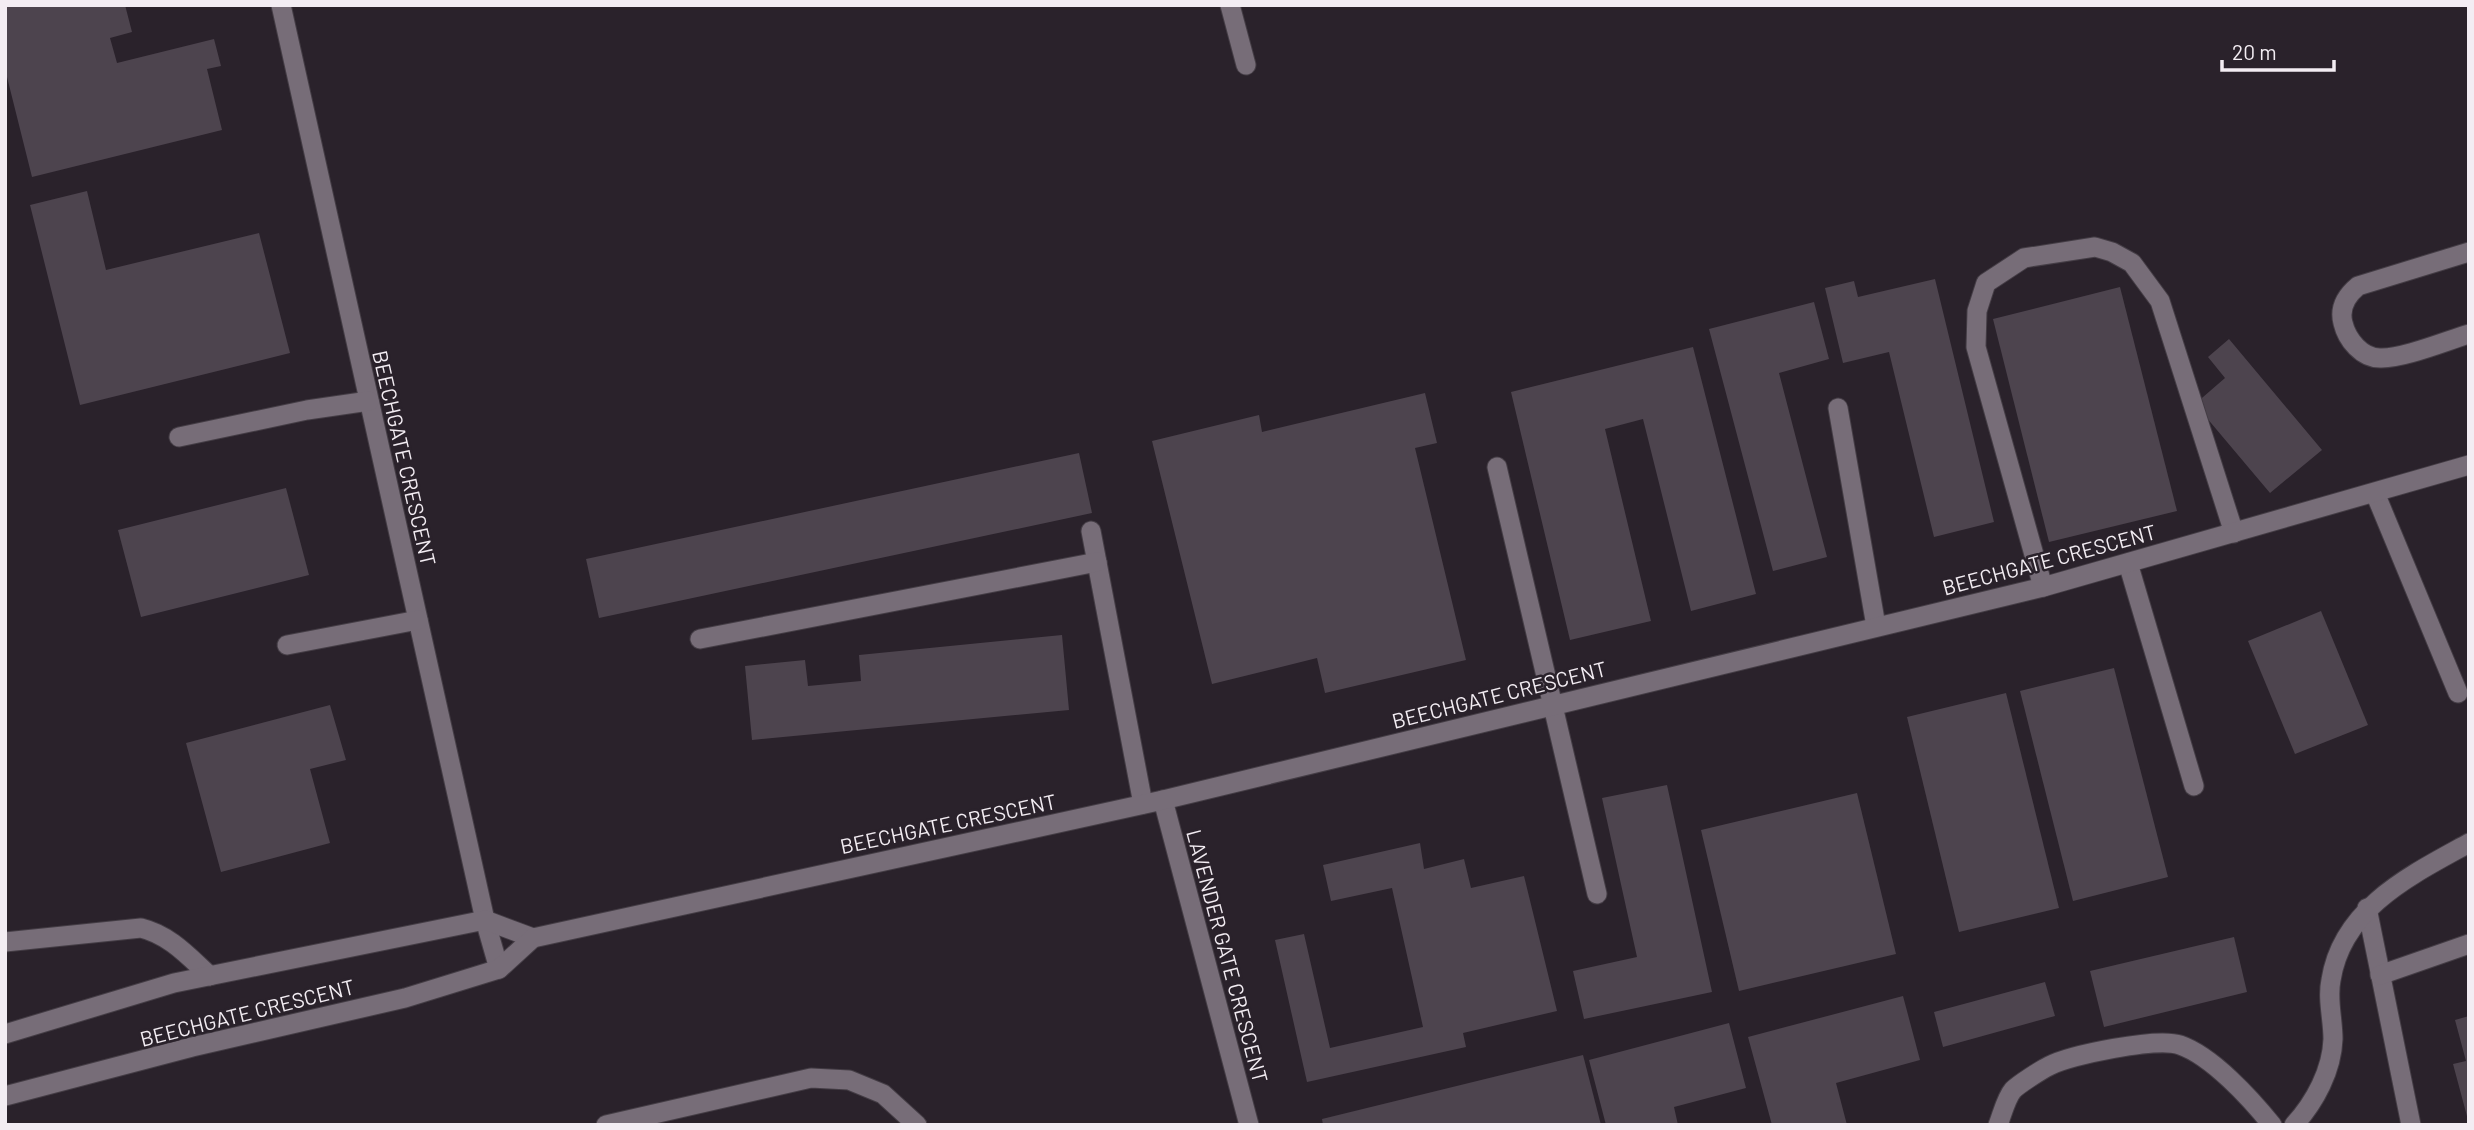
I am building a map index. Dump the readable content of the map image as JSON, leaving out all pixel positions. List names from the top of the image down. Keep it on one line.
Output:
{"streets":{"lane":["BEECHGATE CRESCENT","LAVENDER GATE CRESCENT"]},"crossings":[["BEECHGATE CRESCENT","LAVENDER GATE CRESCENT"]],"scale_bar":"20 m"}
